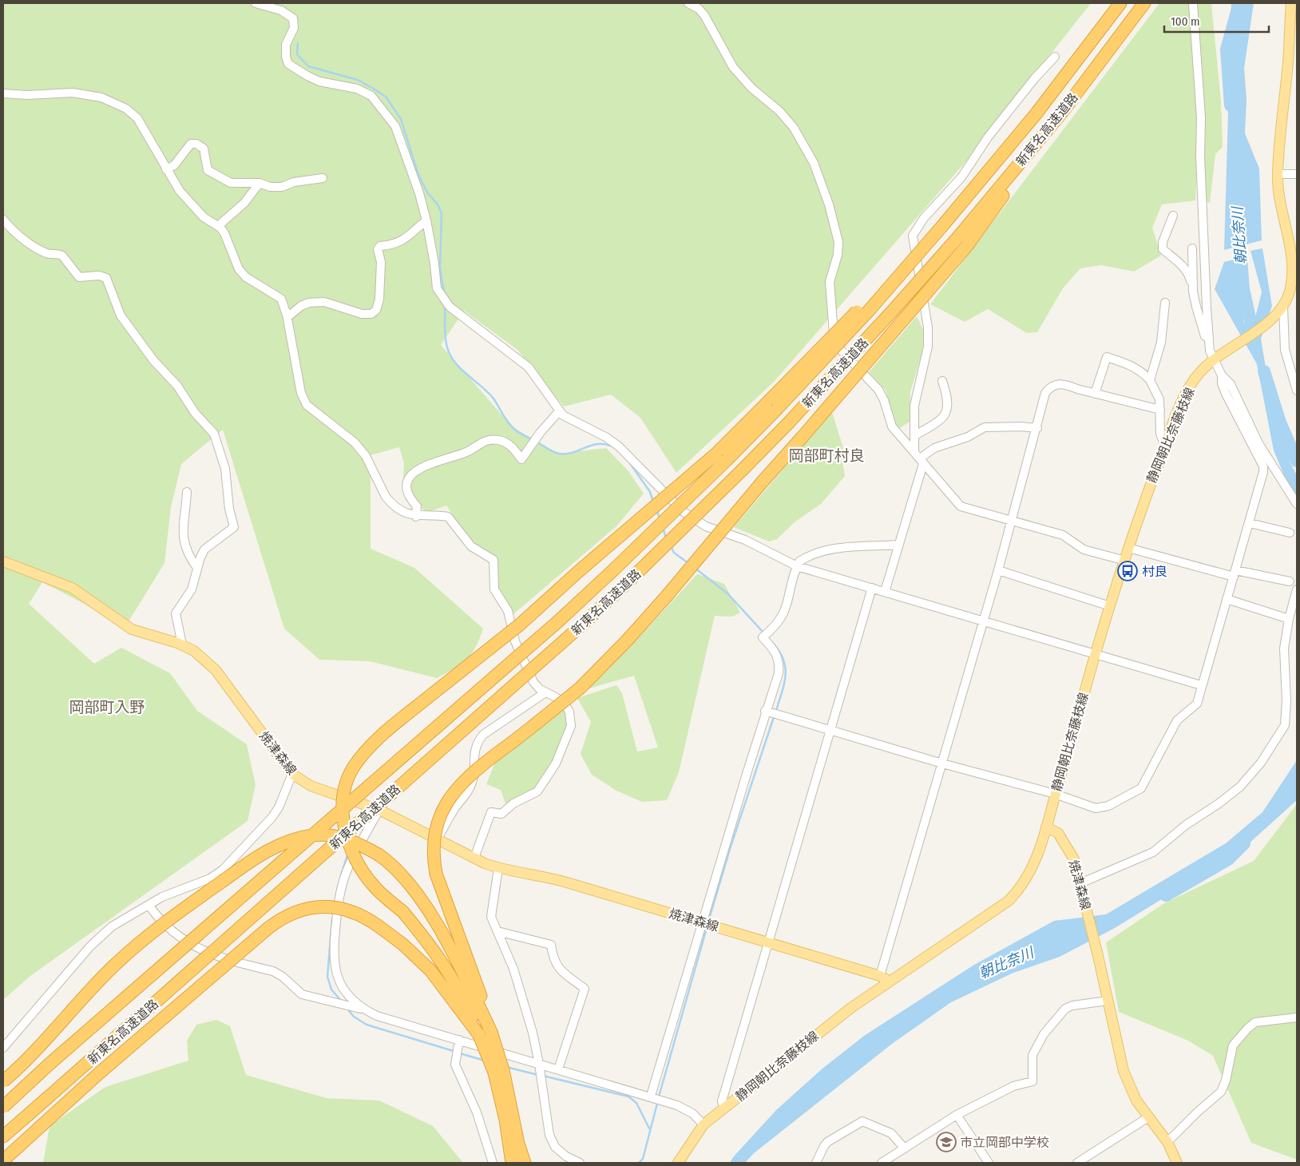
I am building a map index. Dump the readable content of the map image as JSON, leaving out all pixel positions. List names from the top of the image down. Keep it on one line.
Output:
{"streets":{"highway":["新東名高速道路"],"main road":["静岡朝比奈藤枝線","焼津森線"]},"crossings":[["静岡朝比奈藤枝線","焼津森線"]],"districts":["岡部町村良","岡部町入野"],"water":["朝比奈川"],"places":{"bus stop":["村良"],"school or university":["市立岡部中学校"]},"scale_bar":"100 m"}
